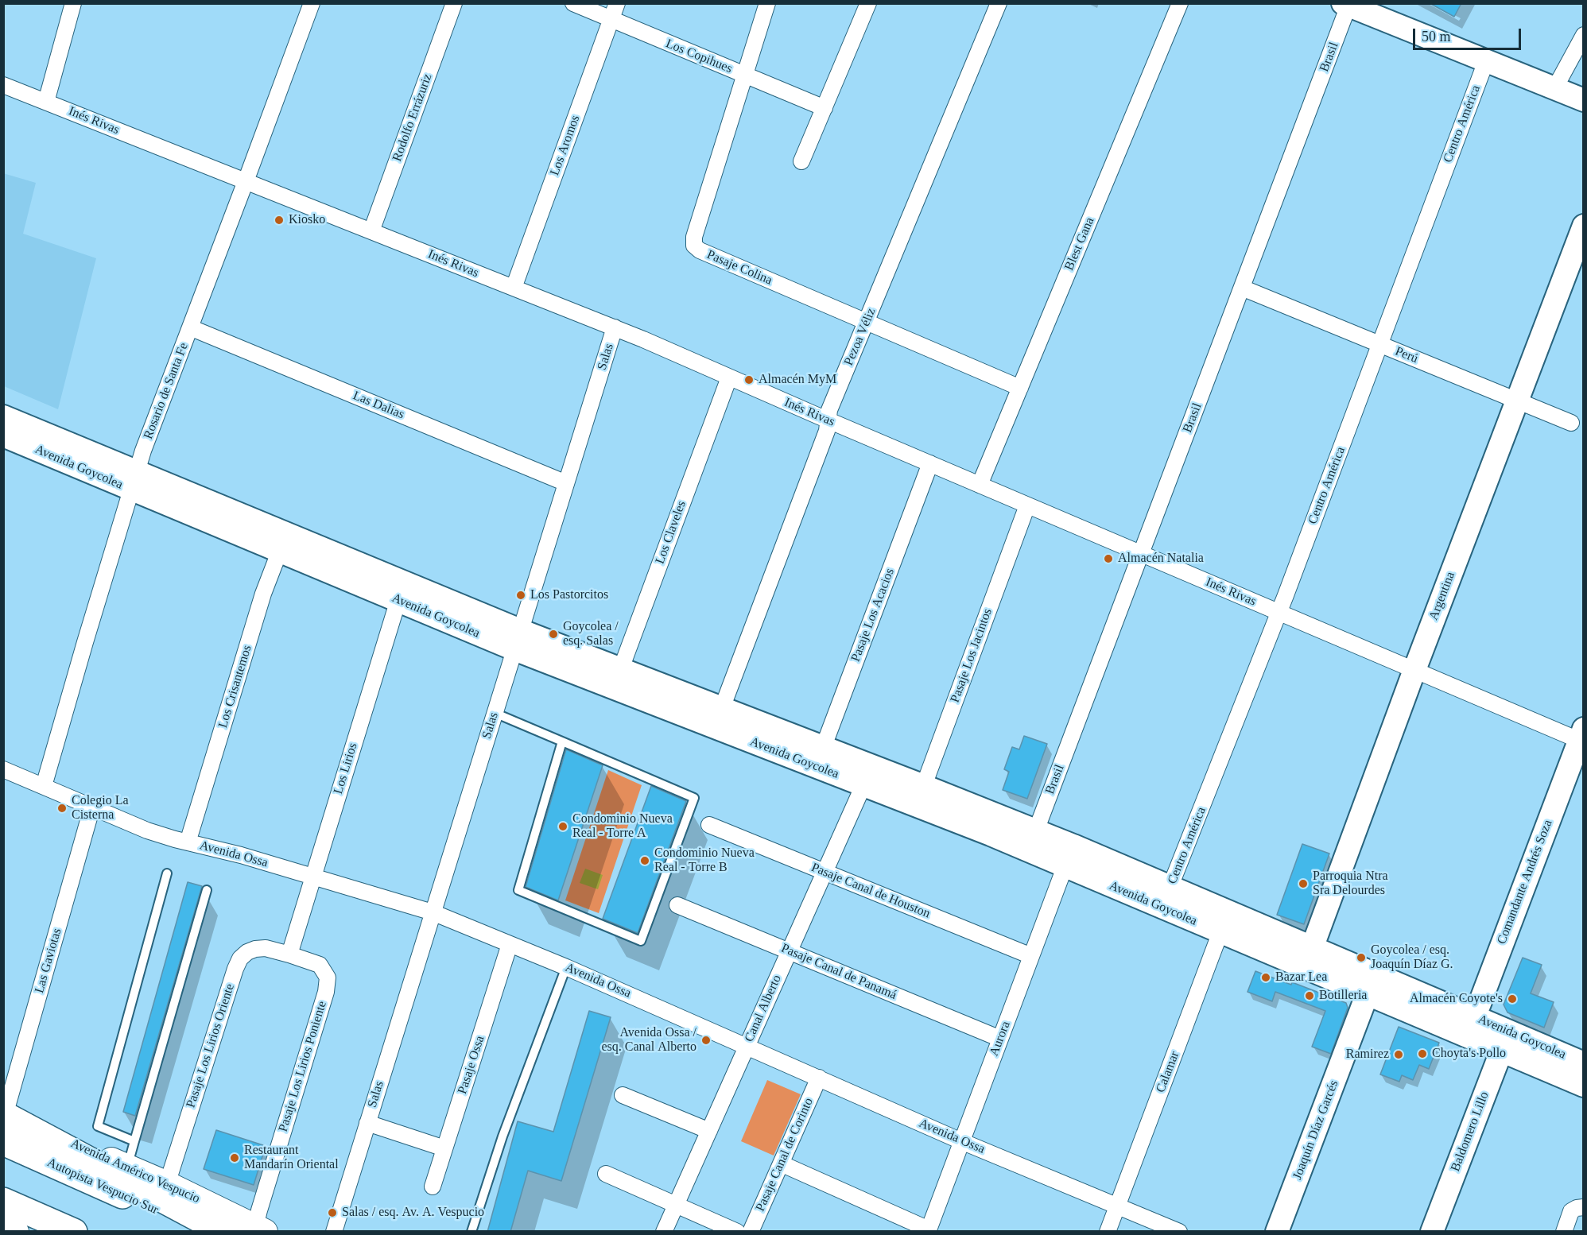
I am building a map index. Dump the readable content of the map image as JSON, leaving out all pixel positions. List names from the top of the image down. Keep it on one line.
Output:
{"streets":{"highway":["Autopista Vespucio Sur"],"main road":["Avenida Américo Vespucio"],"street":["Los Copihues","Brasil","Rodolfo Errázuriz","Inés Rivas","Centro América","Los Aromos","Blest Gana","Pasaje Colina","Pezoa Véliz","Perú","Salas","Rosario de Santa Fe","Las Dalias","Avenida Goycolea","Los Claveles","Argentina","Pasaje Los Acacios","Pasaje Los Jacintos","Los Crisantemos","Los Lirios","Avenida Ossa","Comandante Andrés Soza","Pasaje Canal de Houston","Las Gaviotas","Pasaje Canal de Panamá","Canal Alberto","Aurora","Pasaje Los Lirios Oriente","Pasaje Ossa","Pasaje Los Lirios Poniente","Calamar","Joaquín Díaz Garcés","Baldomero Lillo","Pasaje Canal de Corinto"]},"crossings":[["Los Copihues","Los Aromos"],["Los Copihues","Pasaje Colina"],["Brasil","Inés Rivas"],["Brasil","Perú"],["Brasil","Avenida Goycolea"],["Rodolfo Errázuriz","Inés Rivas"],["Inés Rivas","Centro América"],["Inés Rivas","Los Aromos"],["Inés Rivas","Blest Gana"],["Inés Rivas","Pezoa Véliz"],["Inés Rivas","Salas"],["Inés Rivas","Rosario de Santa Fe"],["Inés Rivas","Los Claveles"],["Inés Rivas","Argentina"],["Inés Rivas","Pasaje Los Acacios"],["Inés Rivas","Pasaje Los Jacintos"],["Inés Rivas","Comandante Andrés Soza"],["Centro América","Perú"],["Centro América","Avenida Goycolea"],["Blest Gana","Pasaje Colina"],["Pasaje Colina","Pezoa Véliz"],["Pezoa Véliz","Avenida Goycolea"],["Perú","Argentina"],["Salas","Las Dalias"],["Salas","Avenida Goycolea"],["Salas","Avenida Ossa"],["Salas","Pasaje Ossa"],["Rosario de Santa Fe","Las Dalias"],["Rosario de Santa Fe","Avenida Goycolea"],["Rosario de Santa Fe","Avenida Ossa"],["Avenida Goycolea","Los Claveles"],["Avenida Goycolea","Argentina"],["Avenida Goycolea","Pasaje Los Acacios"],["Avenida Goycolea","Pasaje Los Jacintos"],["Avenida Goycolea","Los Crisantemos"],["Avenida Goycolea","Los Lirios"],["Avenida Goycolea","Comandante Andrés Soza"],["Avenida Goycolea","Canal Alberto"],["Avenida Goycolea","Aurora"],["Avenida Goycolea","Calamar"],["Avenida Goycolea","Joaquín Díaz Garcés"],["Avenida Goycolea","Baldomero Lillo"],["Los Crisantemos","Avenida Ossa"],["Los Lirios","Avenida Ossa"],["Los Lirios","Pasaje Los Lirios Oriente"],["Los Lirios","Pasaje Los Lirios Poniente"],["Avenida Ossa","Las Gaviotas"],["Avenida Ossa","Canal Alberto"],["Avenida Ossa","Aurora"],["Avenida Ossa","Pasaje Ossa"],["Avenida Ossa","Calamar"],["Avenida Ossa","Pasaje Canal de Corinto"],["Pasaje Canal de Houston","Canal Alberto"],["Pasaje Canal de Houston","Aurora"],["Las Gaviotas","Avenida Américo Vespucio"],["Pasaje Canal de Panamá","Canal Alberto"],["Pasaje Canal de Panamá","Aurora"],["Pasaje Los Lirios Oriente","Pasaje Los Lirios Poniente"],["Pasaje Los Lirios Oriente","Avenida Américo Vespucio"],["Pasaje Los Lirios Poniente","Avenida Américo Vespucio"]],"places":["Kiosko","Almacén MyM","Almacén Natalia","Los Pastorcitos","Goycolea / esq. Salas","Colegio La Cisterna","Condominio Nueva Real - Torre A","Condominio Nueva Real - Torre B","Parroquia Ntra Sra Delourdes","Goycolea / esq. Joaquín Díaz G.","Bazar Lea","Botilleria","Almacén Coyote's","Avenida Ossa / esq. Canal Alberto","Choyta's Pollo","Ramirez","Restaurant Mandarín Oriental","Salas / esq. Av. A. Vespucio"],"scale_bar":"50 m"}
